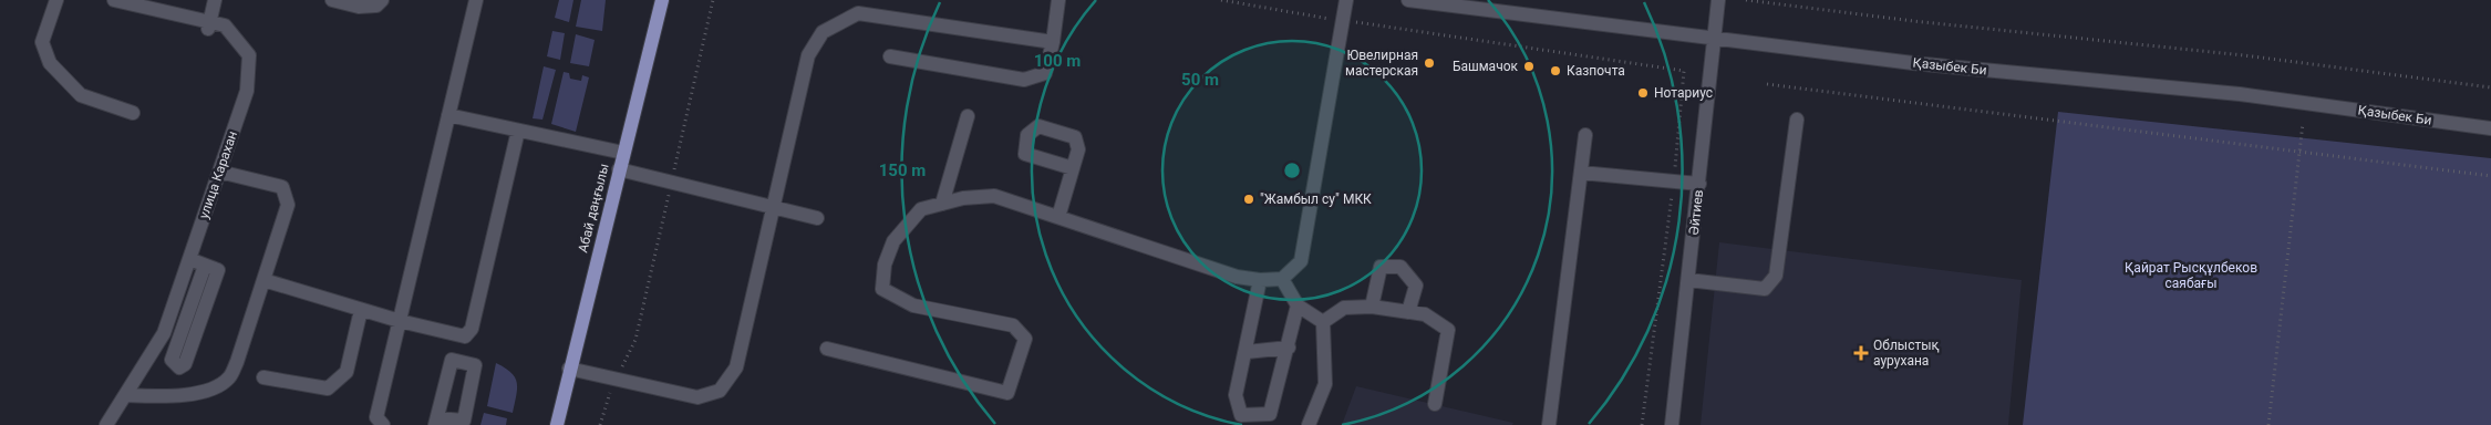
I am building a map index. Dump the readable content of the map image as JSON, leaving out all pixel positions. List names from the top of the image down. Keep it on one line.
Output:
{"streets":{"main road":["Абай даңғылы"],"street":["Қазыбек Би","улица Карахан","Әйтиев"]},"crossings":[["Қазыбек Би","Әйтиев"]],"parks":["Қайрат Рысқұлбеков саябағы"],"places":{"other":["Ювелирная мастерская","Башмачок","Казпочта","Нотариус","\"Жамбыл су\" МКК"],"health":["Облыстық аурухана"]},"rings":["100 m","50 m","150 m"]}
